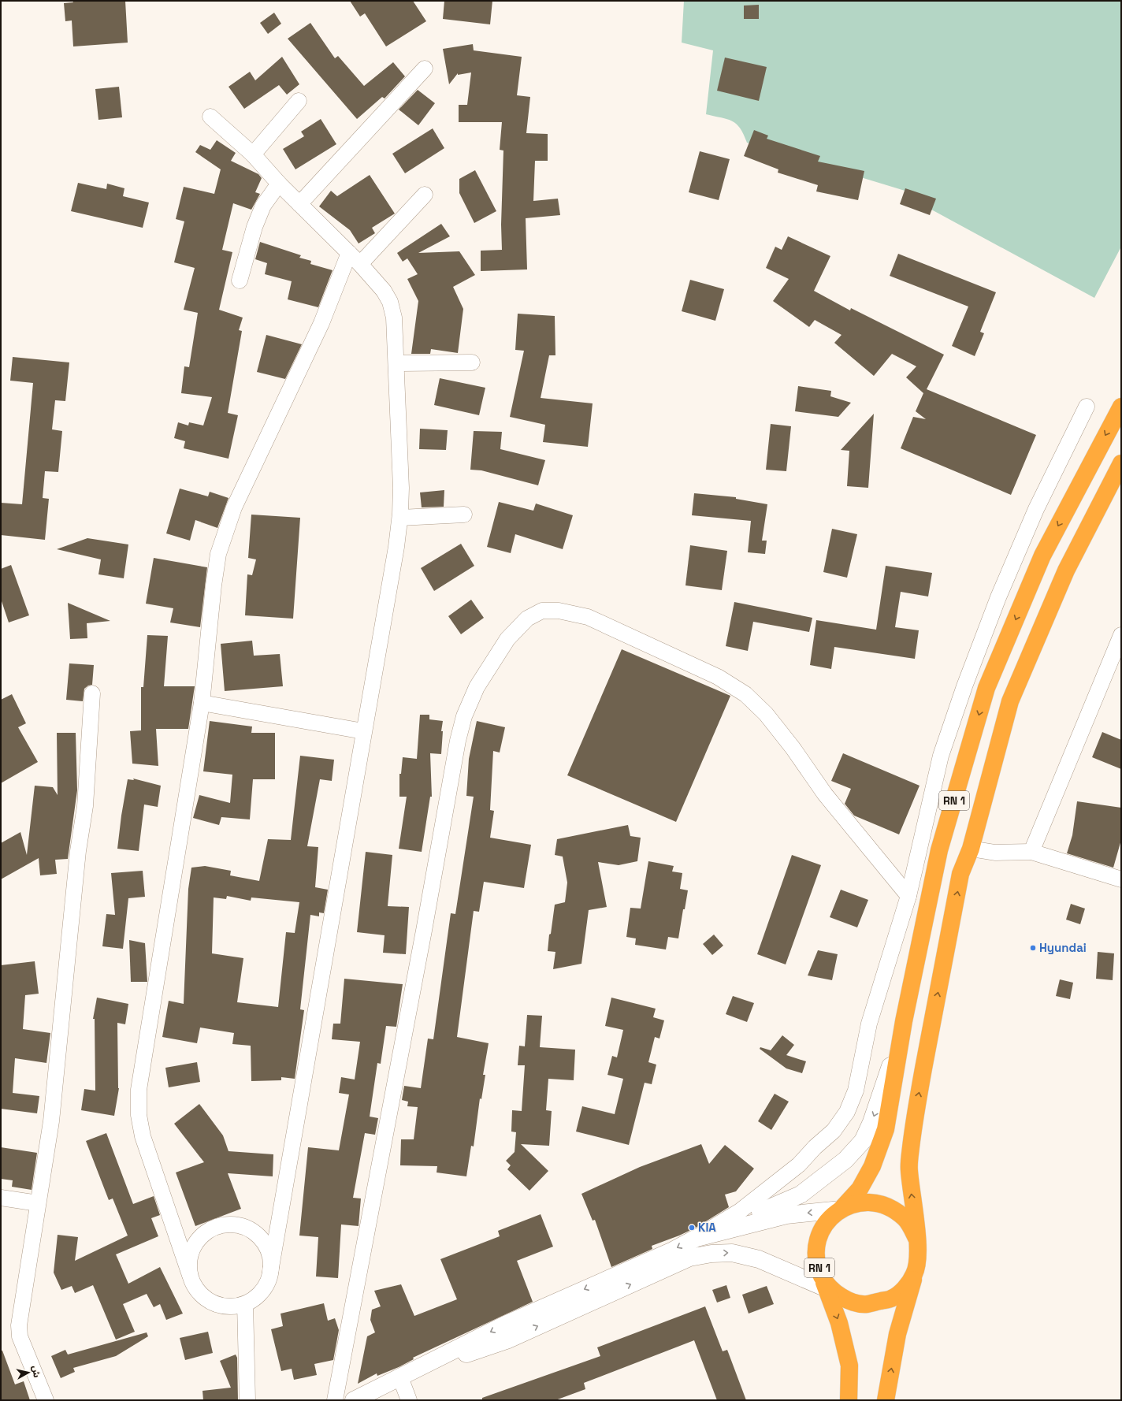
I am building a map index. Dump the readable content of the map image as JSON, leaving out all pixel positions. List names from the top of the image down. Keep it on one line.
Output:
{"streets":{"highway":["RN 1"]},"places":["Hyundai","KIA"],"north":"right"}
